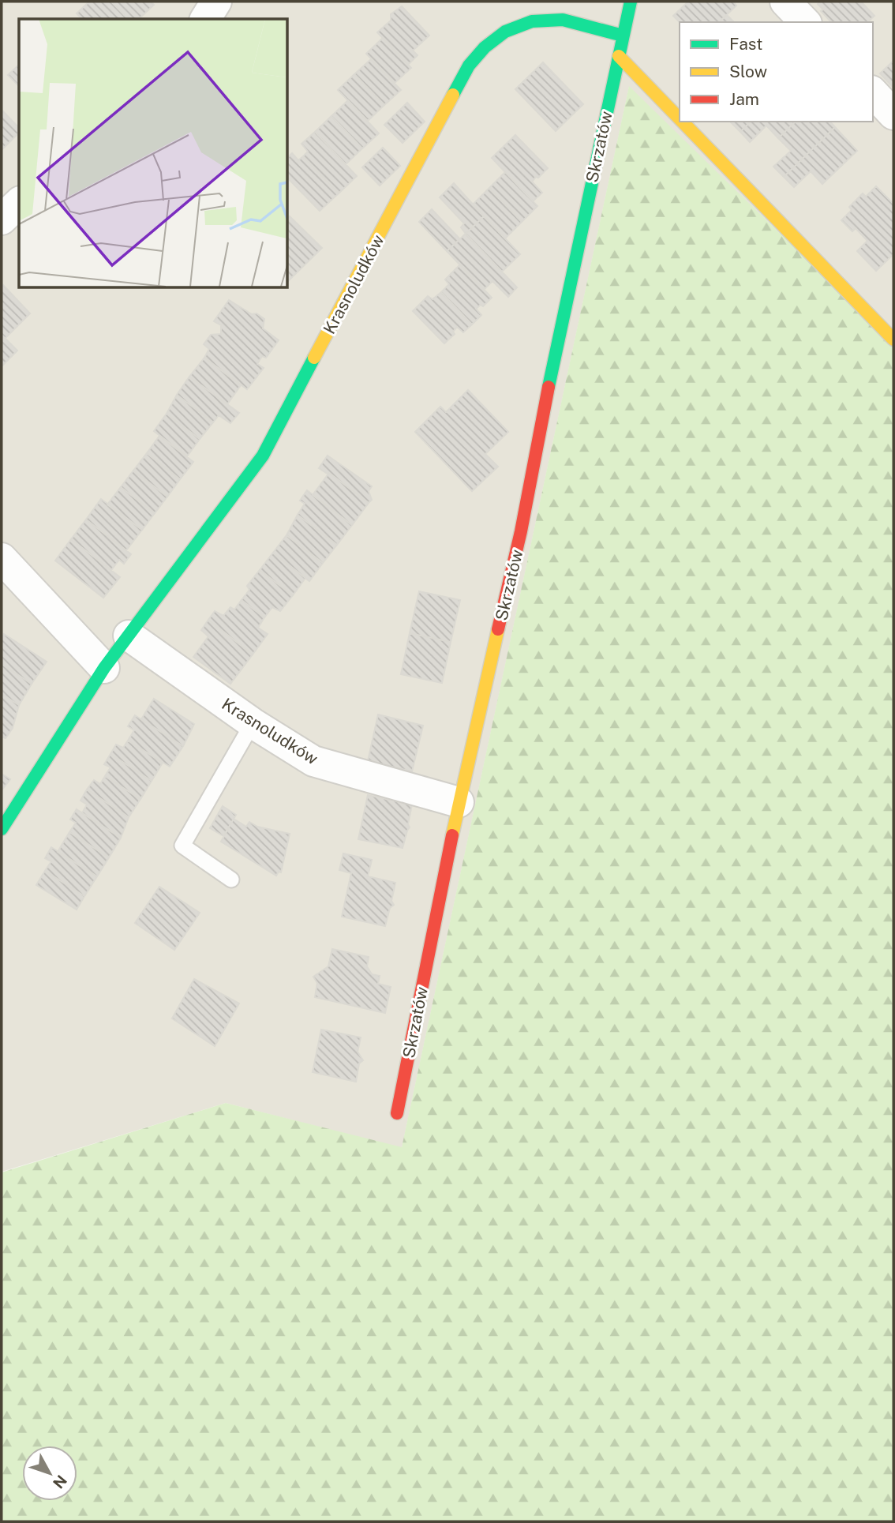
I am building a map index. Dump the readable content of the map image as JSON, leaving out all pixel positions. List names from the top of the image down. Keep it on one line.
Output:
{"streets":{"street":["Skrzatów","Krasnoludków"]},"crossings":[["Skrzatów","Krasnoludków"]],"legend":["Fast","Slow","Jam"],"north":"bottom right"}
